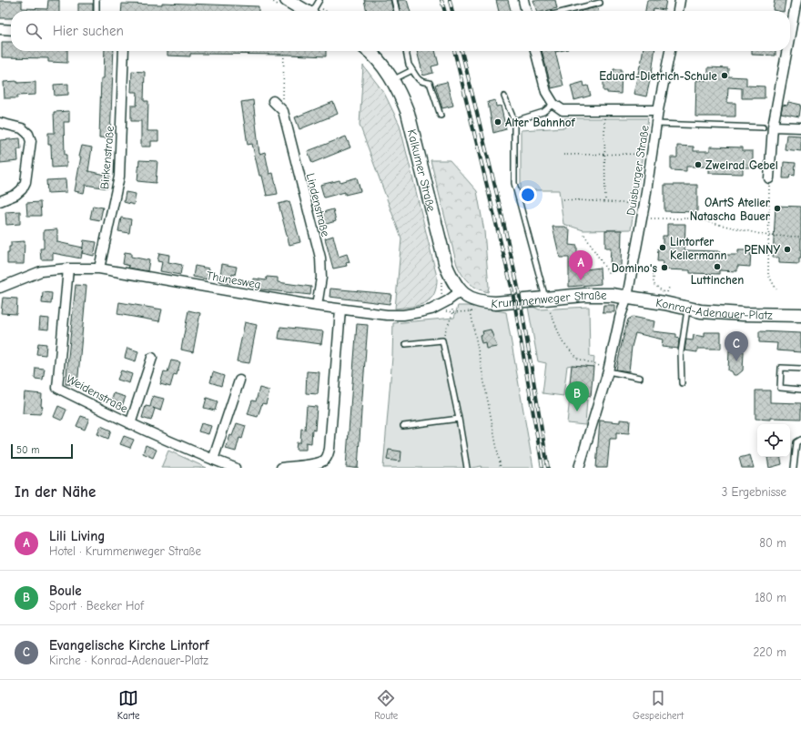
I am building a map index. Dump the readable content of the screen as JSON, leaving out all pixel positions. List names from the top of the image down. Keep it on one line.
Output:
{"streets":{"main road":["Kalkumer Straße","Krummenweger Straße","Konrad-Adenauer-Platz"],"street":["Birkenstraße","Duisburger Straße","Lindenstraße","Thunesweg","Weidenstraße"]},"crossings":[["Birkenstraße","Thunesweg"],["Kalkumer Straße","Thunesweg"],["Kalkumer Straße","Krummenweger Straße"],["Duisburger Straße","Krummenweger Straße"],["Duisburger Straße","Konrad-Adenauer-Platz"],["Lindenstraße","Thunesweg"],["Thunesweg","Weidenstraße"],["Krummenweger Straße","Konrad-Adenauer-Platz"]],"places":["Eduard-Dietrich-Schule","Alter Bahnhof","Zweirad Gebel","OArtS Atelier Natascha Bauer","Lintorfer Kellermann","PENNY","Luttinchen","Domino's"],"scale_bar":"50 m","page":{"search":"Hier suchen","pins":["A","C","B"],"scale":"50 m","heading":["In der Nähe","3 Ergebnisse"],"list":[{"mark":"A","name":"Lili Living","note":"Hotel · Krummenweger Straße","value":"80 m"},{"mark":"B","name":"Boule","note":"Sport · Beeker Hof","value":"180 m"},{"mark":"C","name":"Evangelische Kirche Lintorf","note":"Kirche · Konrad-Adenauer-Platz","value":"220 m"}],"nav":["Karte","Route","Gespeichert"]}}
